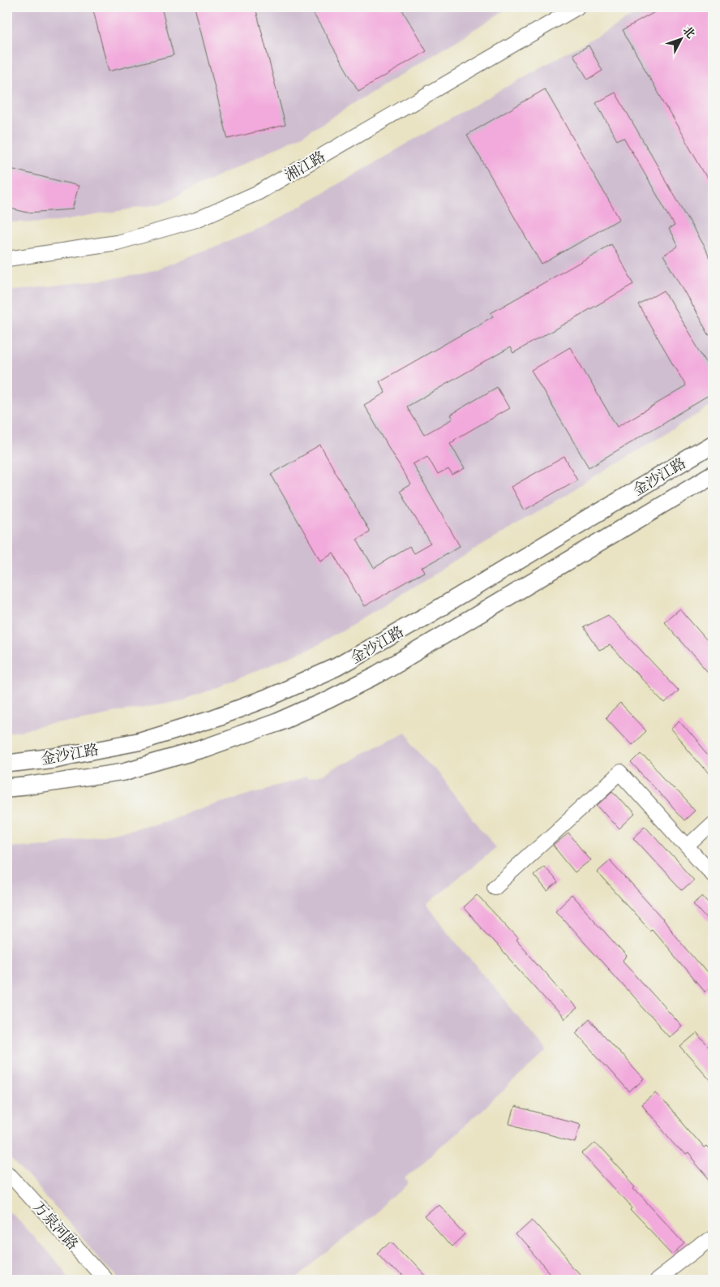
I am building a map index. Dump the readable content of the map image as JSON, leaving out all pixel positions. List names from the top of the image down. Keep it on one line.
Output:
{"streets":{"main road":["金沙江路"],"street":["湘江路","万泉河路"]},"north":"top right"}
